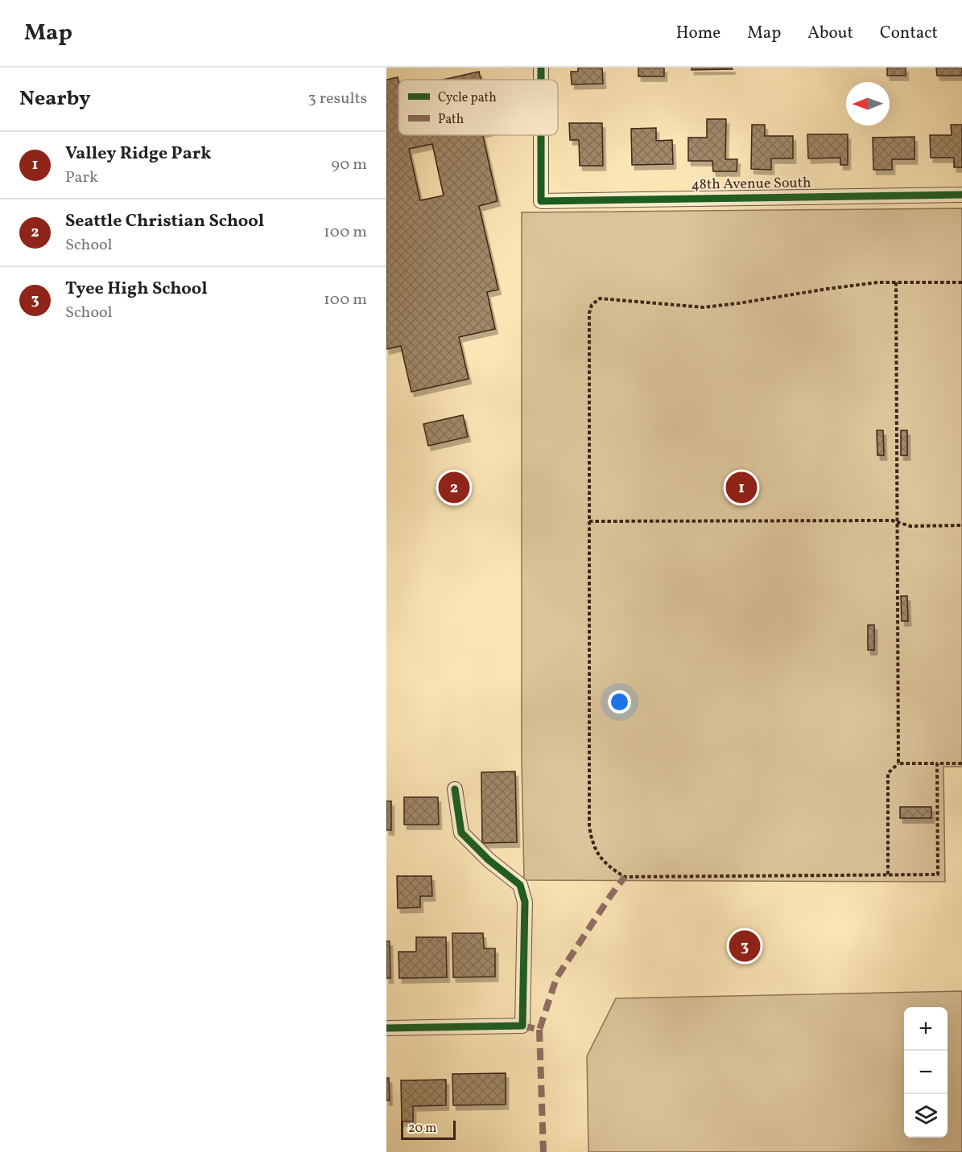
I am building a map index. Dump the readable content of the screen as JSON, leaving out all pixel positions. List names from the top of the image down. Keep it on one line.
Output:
{"streets":{"street":["48th Avenue South"]},"legend":["Cycle path","Path"],"scale_bar":"20 m","north":"left","page":{"header":"Map","nav":["Home","Map","About","Contact"],"heading":["Nearby","3 results"],"list":[{"mark":"1","name":"Valley Ridge Park","note":"Park","value":"90 m"},{"mark":"2","name":"Seattle Christian School","note":"School","value":"100 m"},{"mark":"3","name":"Tyee High School","note":"School","value":"100 m"}],"pins":["1","2","3"],"map_buttons":["+","−"],"scale":"20 m"}}
